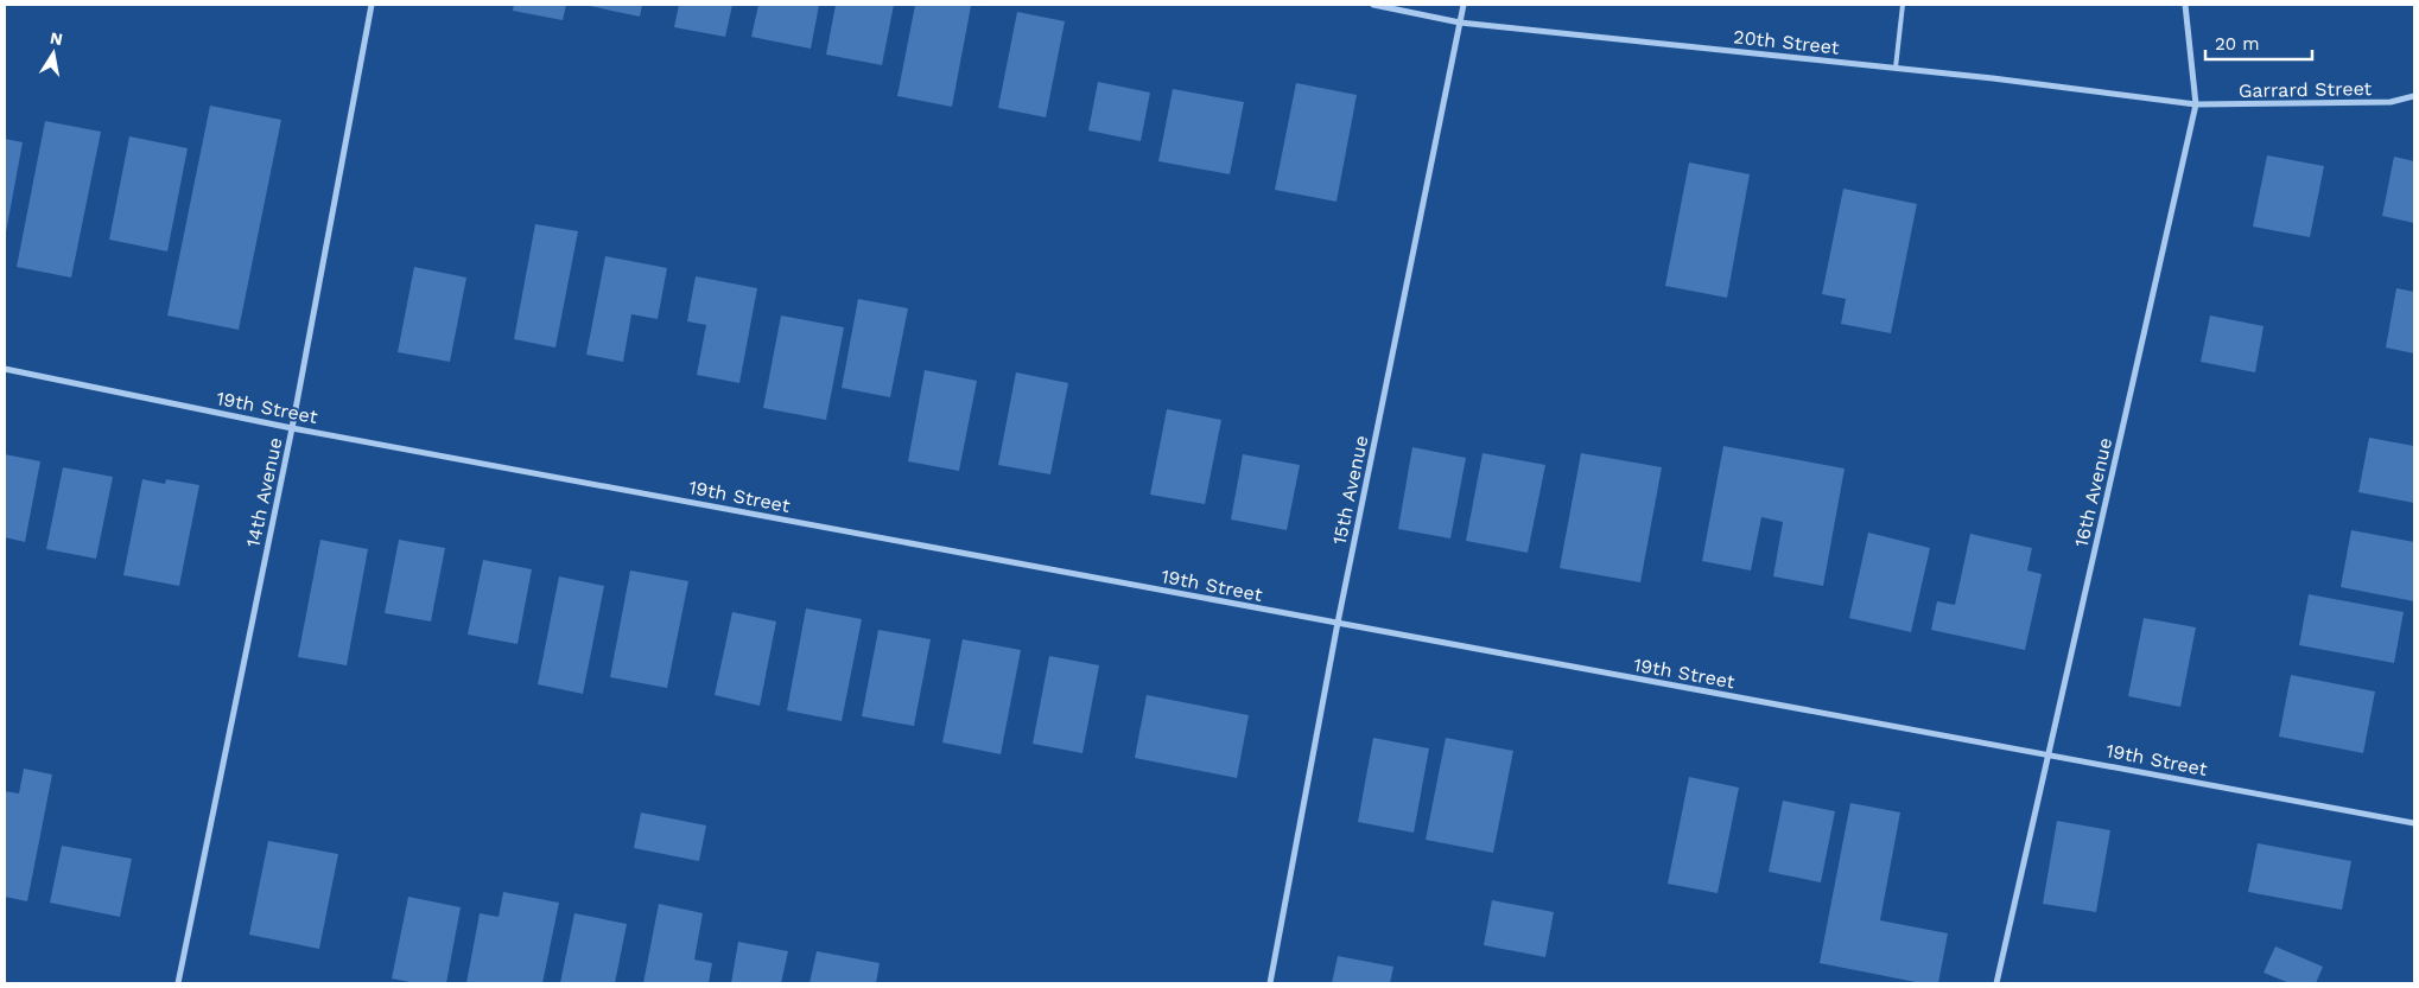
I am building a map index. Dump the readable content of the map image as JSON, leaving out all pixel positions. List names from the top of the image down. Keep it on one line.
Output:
{"streets":{"street":["20th Street","Garrard Street","19th Street","15th Avenue","14th Avenue","16th Avenue"]},"crossings":[["20th Street","Garrard Street"],["20th Street","15th Avenue"],["20th Street","16th Avenue"],["Garrard Street","16th Avenue"],["19th Street","15th Avenue"],["19th Street","14th Avenue"],["19th Street","16th Avenue"]],"scale_bar":"20 m","north":"top"}
